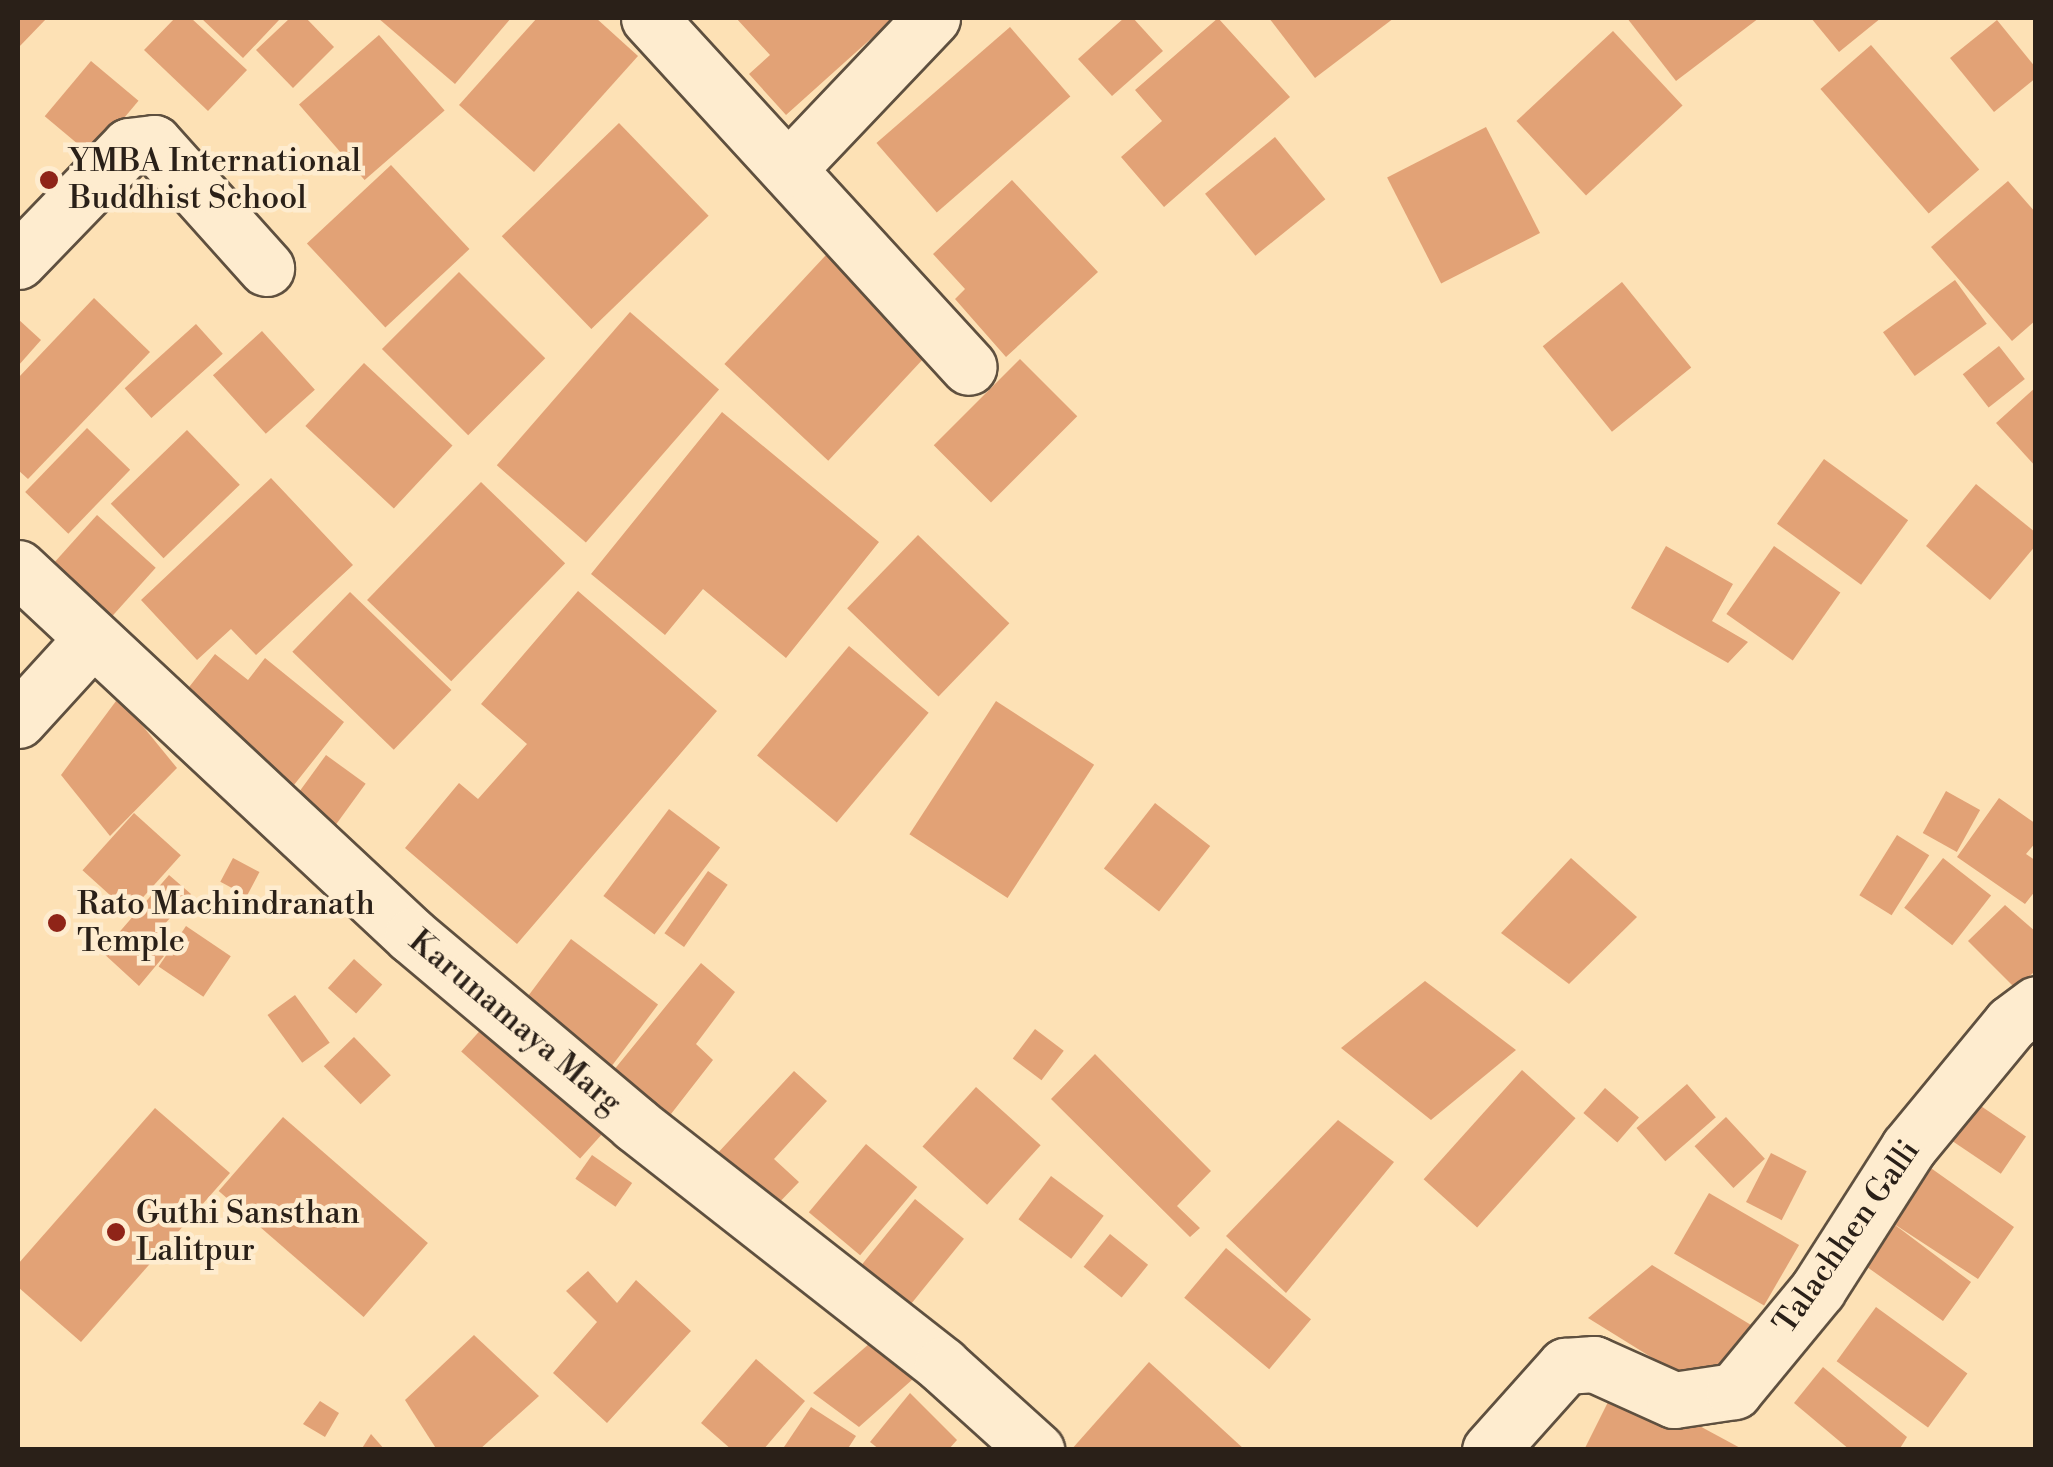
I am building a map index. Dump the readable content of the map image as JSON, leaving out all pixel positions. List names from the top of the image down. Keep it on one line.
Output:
{"streets":{"street":["Karunamaya Marg","Talachhen Galli"]},"places":["YMBA International Buddhist School","Rato Machindranath Temple","Guthi Sansthan Lalitpur"]}
